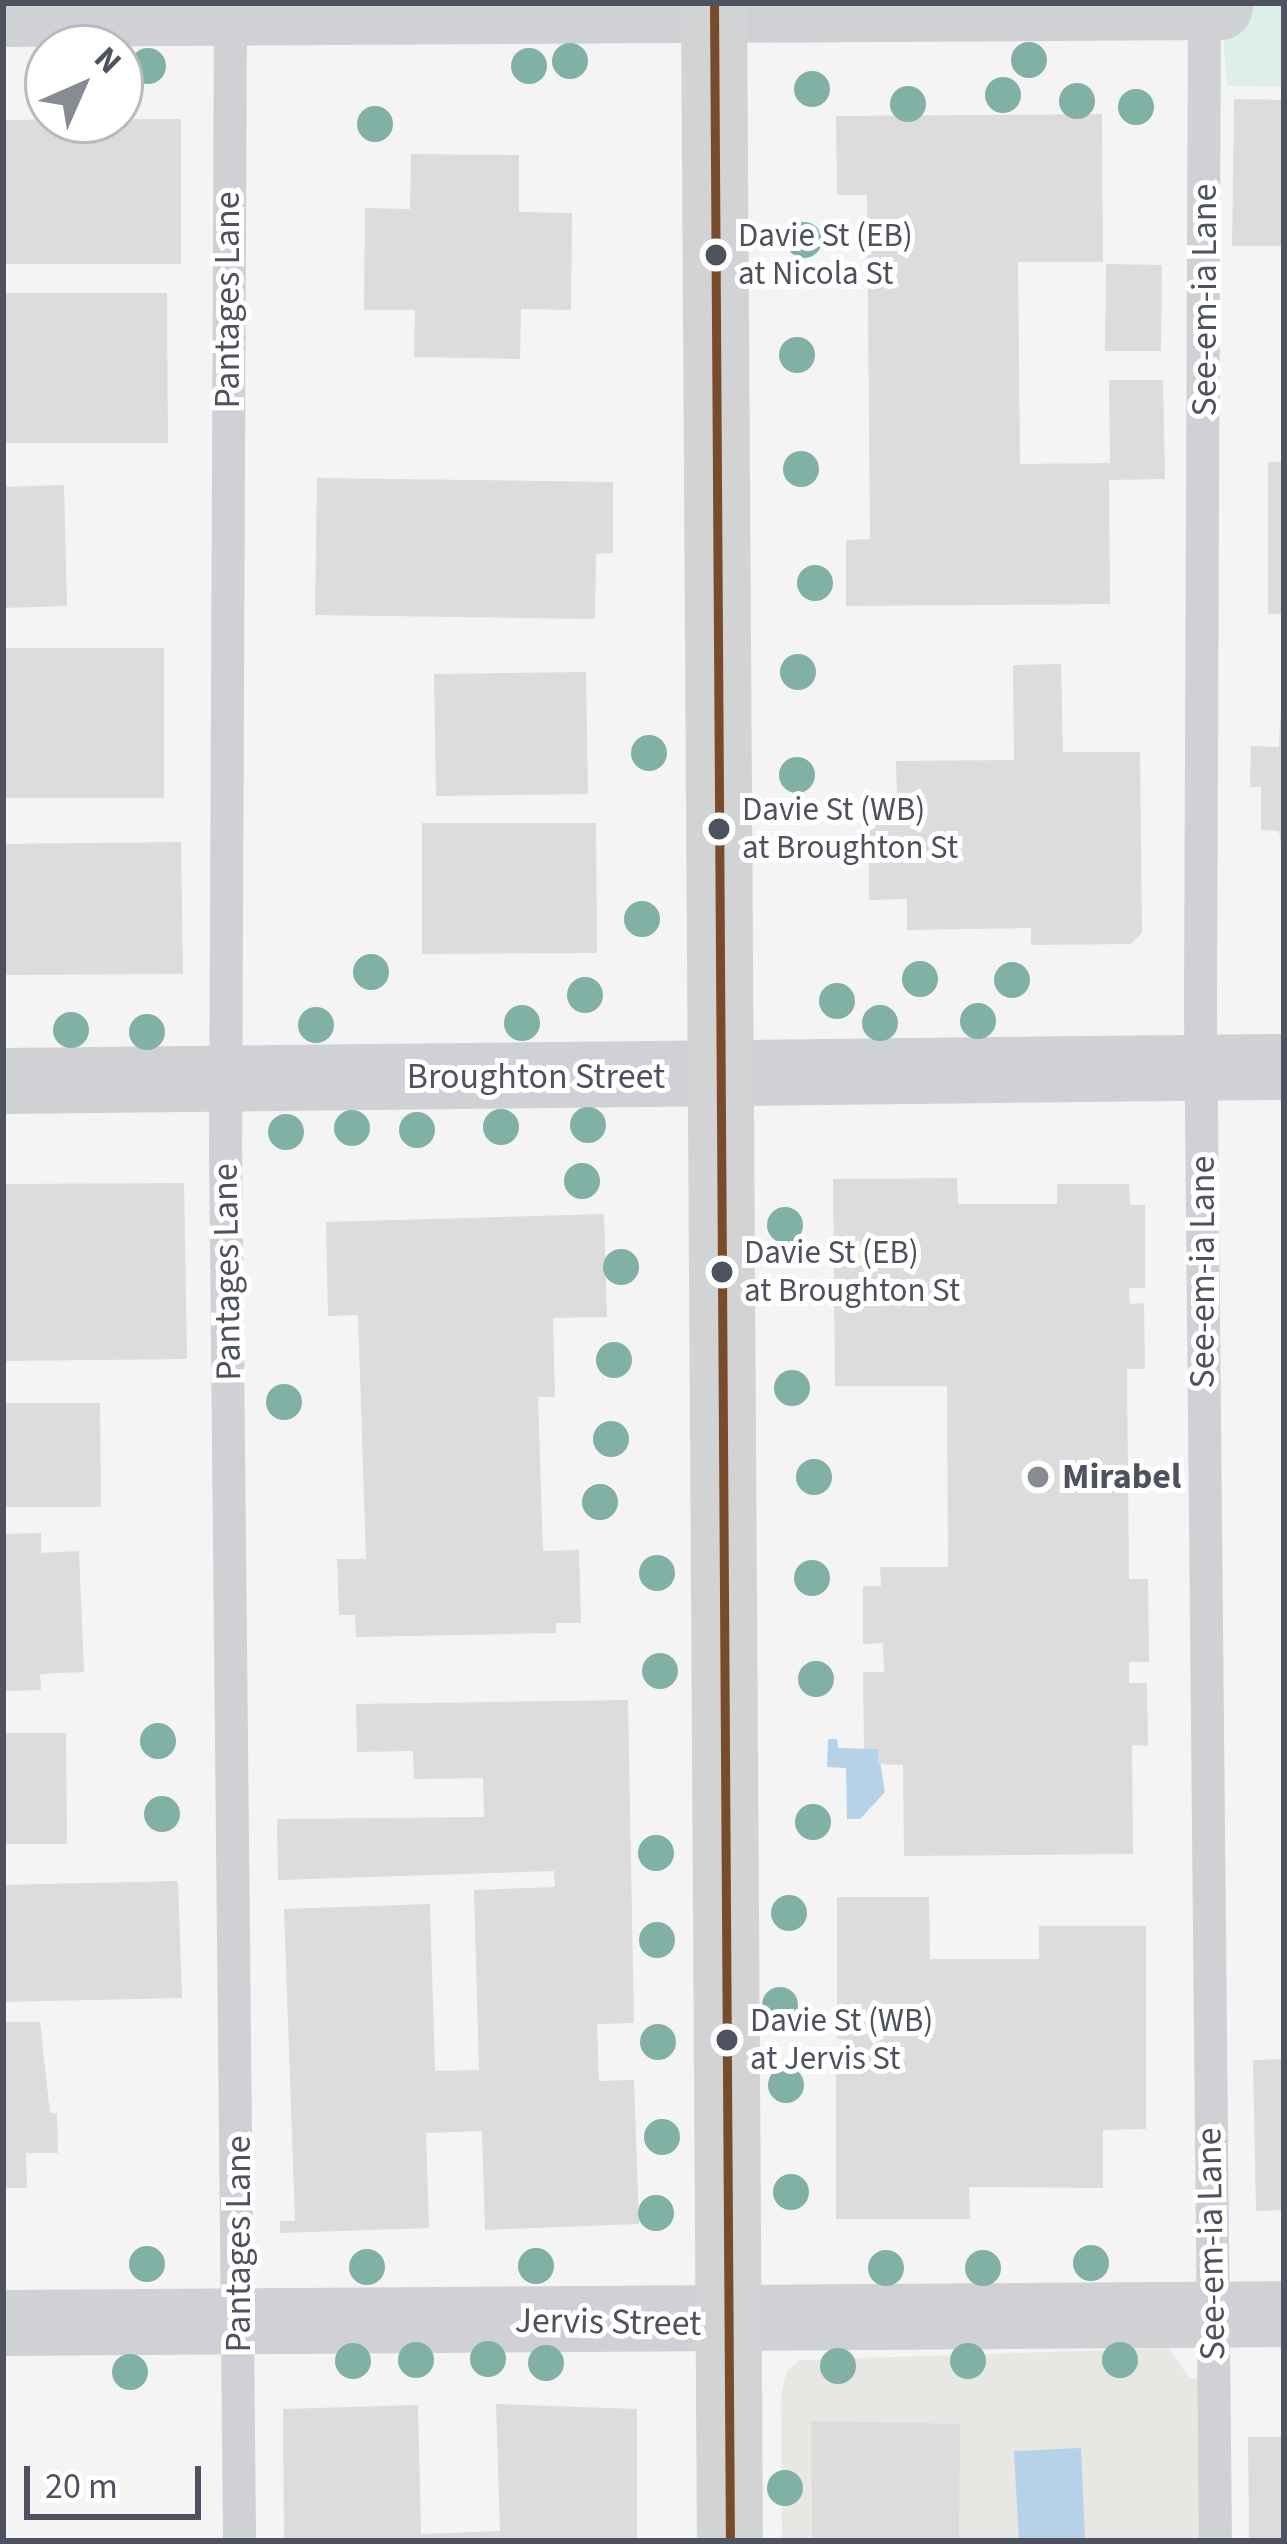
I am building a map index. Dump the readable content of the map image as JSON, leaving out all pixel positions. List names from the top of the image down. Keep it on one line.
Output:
{"streets":{"street":["Broughton Street","Jervis Street"],"lane":["Pantages Lane","See-em-ia Lane"]},"crossings":[["Pantages Lane","Broughton Street"],["Pantages Lane","Jervis Street"],["See-em-ia Lane","Broughton Street"],["See-em-ia Lane","Jervis Street"]],"places":["Davie St (EB) at Nicola St","Davie St (WB) at Broughton St","Davie St (EB) at Broughton St","Mirabel","Davie St (WB) at Jervis St"],"scale_bar":"20 m","north":"top right"}
